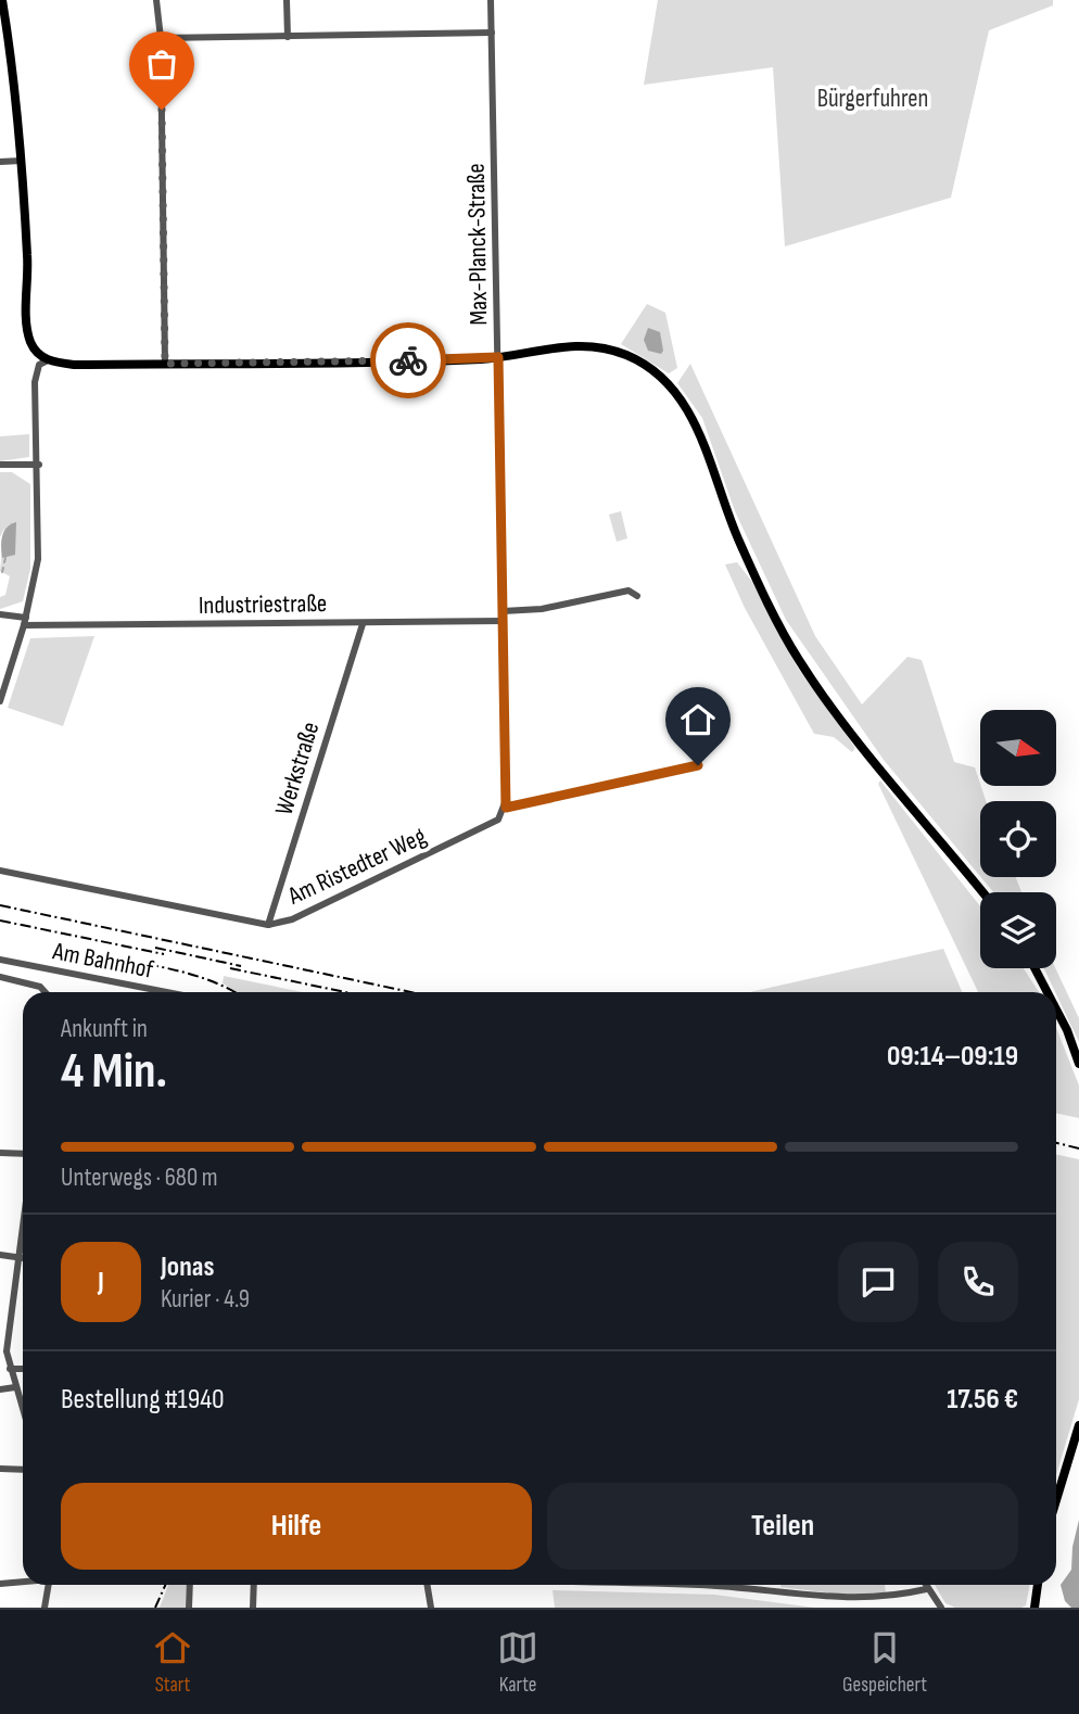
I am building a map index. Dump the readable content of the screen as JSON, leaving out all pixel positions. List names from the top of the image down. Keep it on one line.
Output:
{"streets":{"street":["Max-Planck-Straße","Industriestraße","Werkstraße","Am Ristedter Weg","Am Bahnhof"]},"crossings":[["Max-Planck-Straße","Industriestraße"],["Max-Planck-Straße","Am Ristedter Weg"],["Industriestraße","Werkstraße"],["Werkstraße","Am Ristedter Weg"]],"parks":["Bürgerfuhren"],"north":"right","page":{"heading":["4 Min.","Ankunft in","09:14–09:19"],"panel":["Jonas","Kurier · 4.9","Bestellung #1940","17.56 €"],"bar":"Unterwegs · 680 m","round":"J","buttons":["Hilfe","Teilen"],"tabs":["Start","Karte","Gespeichert"]}}
